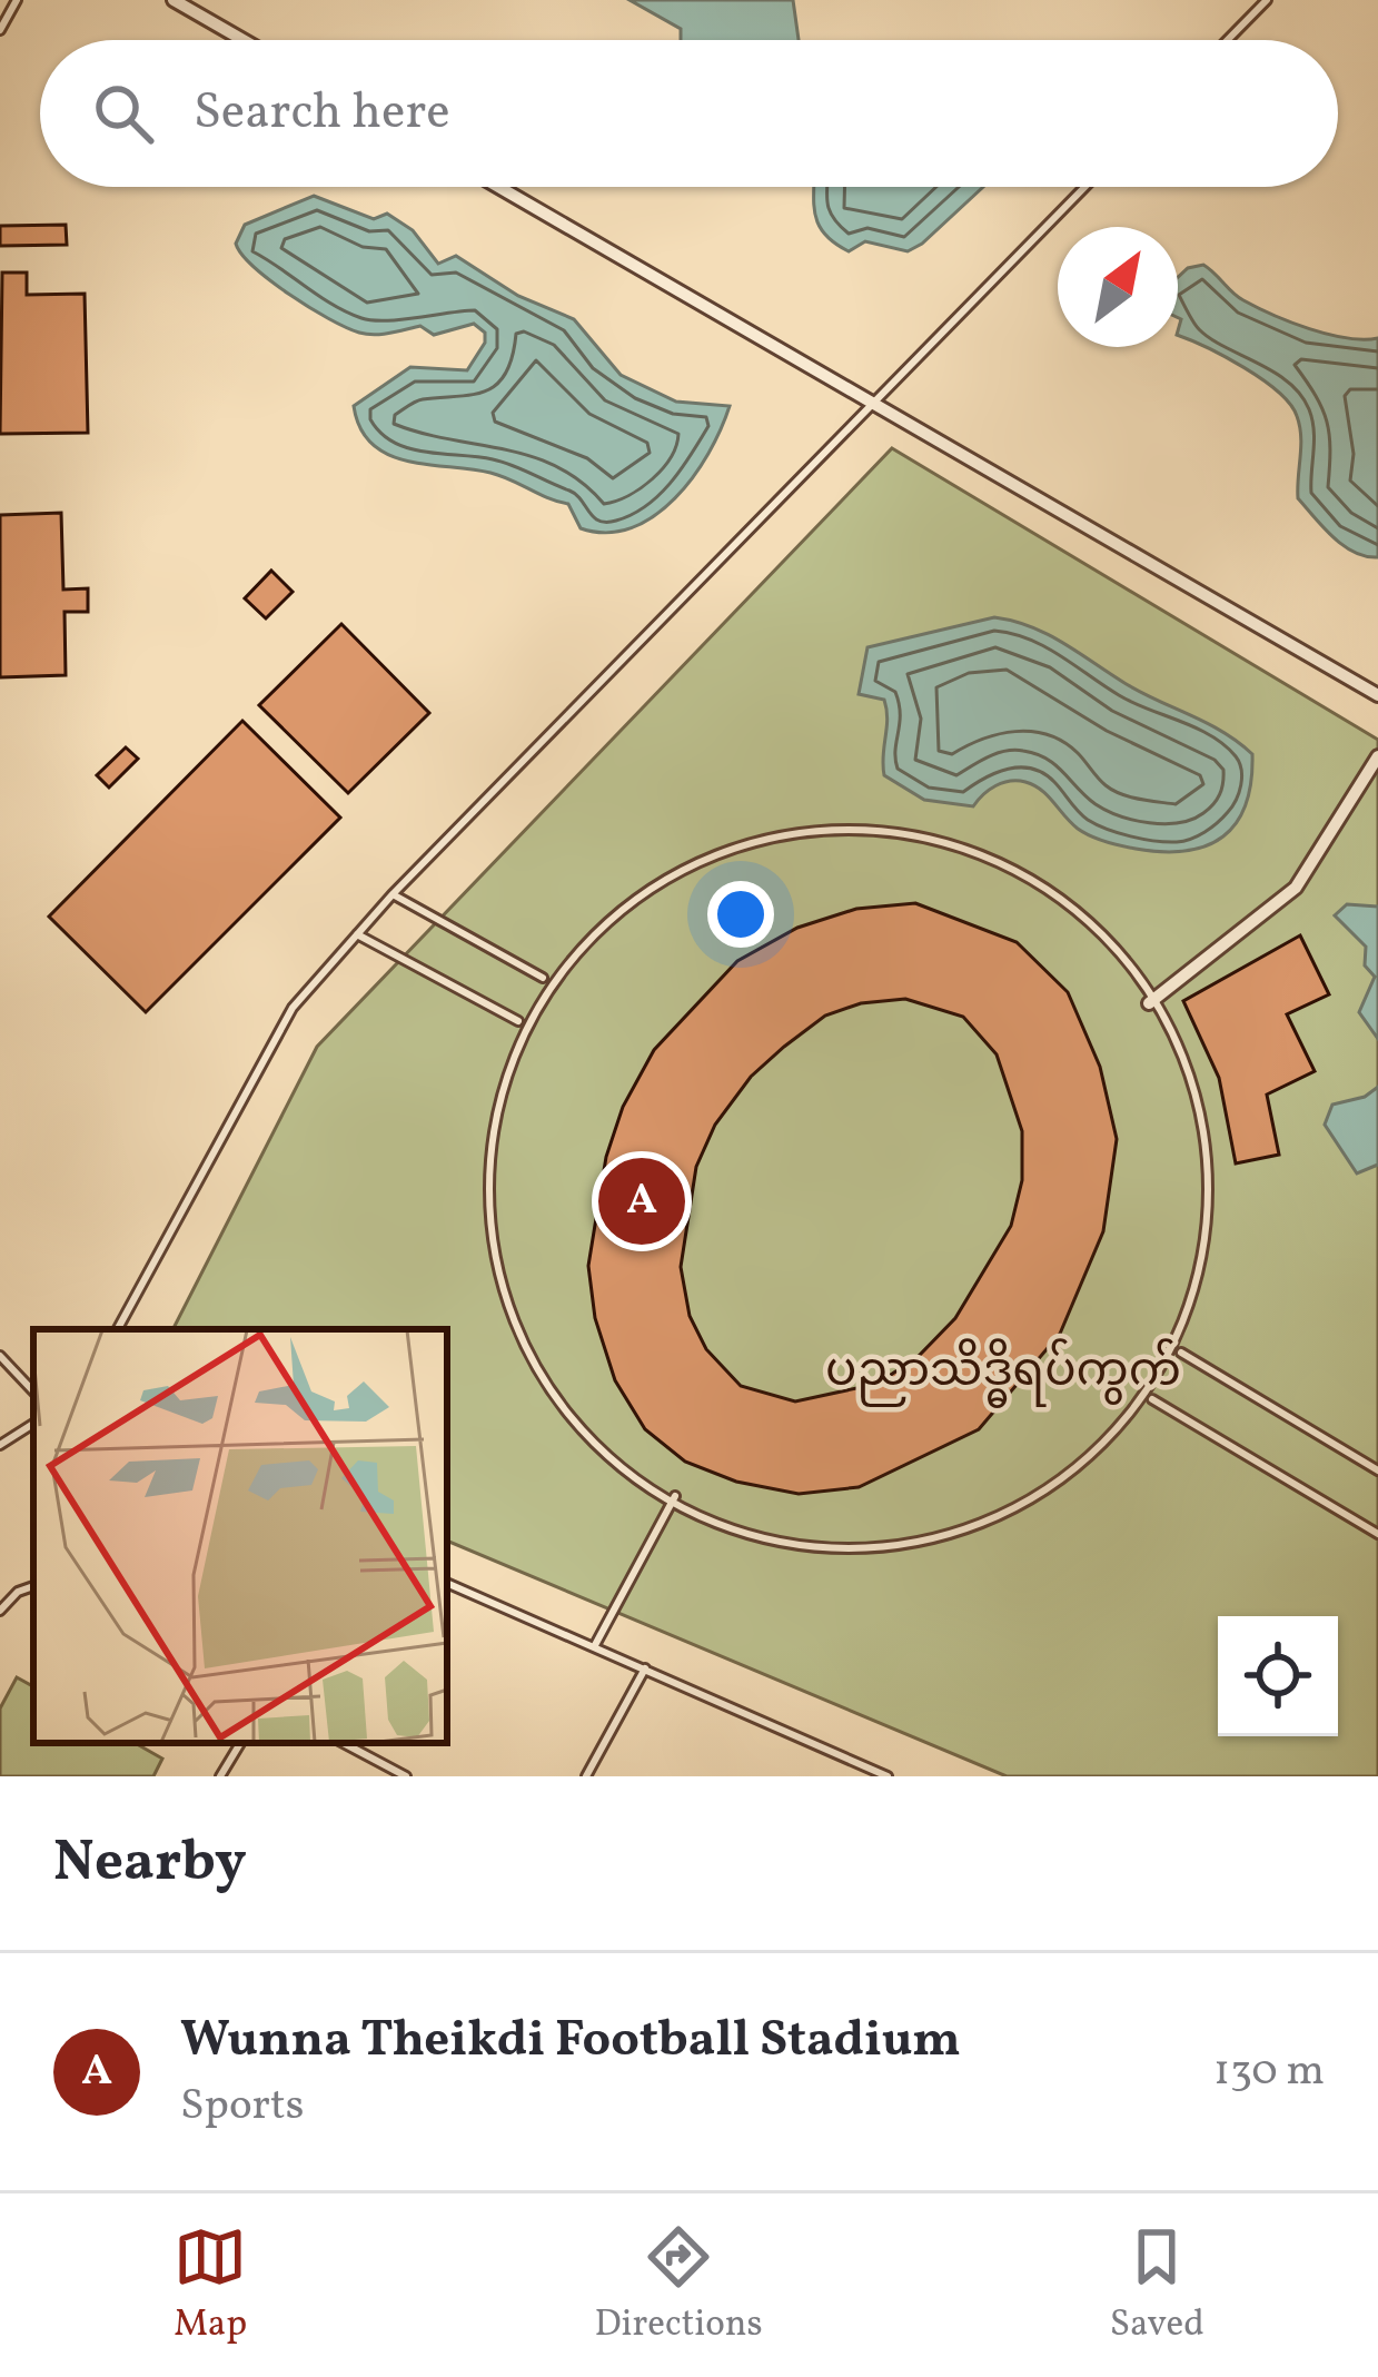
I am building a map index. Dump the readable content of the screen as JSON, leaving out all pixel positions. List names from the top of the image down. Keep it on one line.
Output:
{"districts":["ပညာသိဒ္ဓိရပ်ကွက်"],"north":"top right","page":{"search":"Search here","pins":"A","heading":"Nearby","list":[{"mark":"A","name":"Wunna Theikdi Football Stadium","note":"Sports","value":"130 m"}],"nav":["Map","Directions","Saved"]}}
